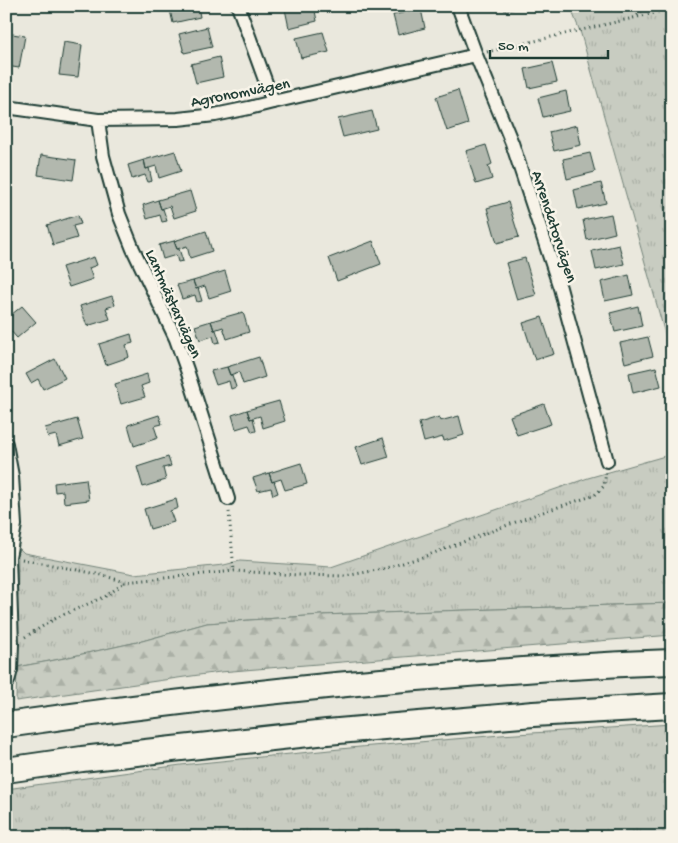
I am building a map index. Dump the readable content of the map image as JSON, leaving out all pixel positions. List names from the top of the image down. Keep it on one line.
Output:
{"streets":{"street":["Agronomvägen","Arrendatorvägen","Lantmästarvägen"]},"crossings":[["Agronomvägen","Arrendatorvägen"],["Agronomvägen","Lantmästarvägen"]],"scale_bar":"50 m"}
